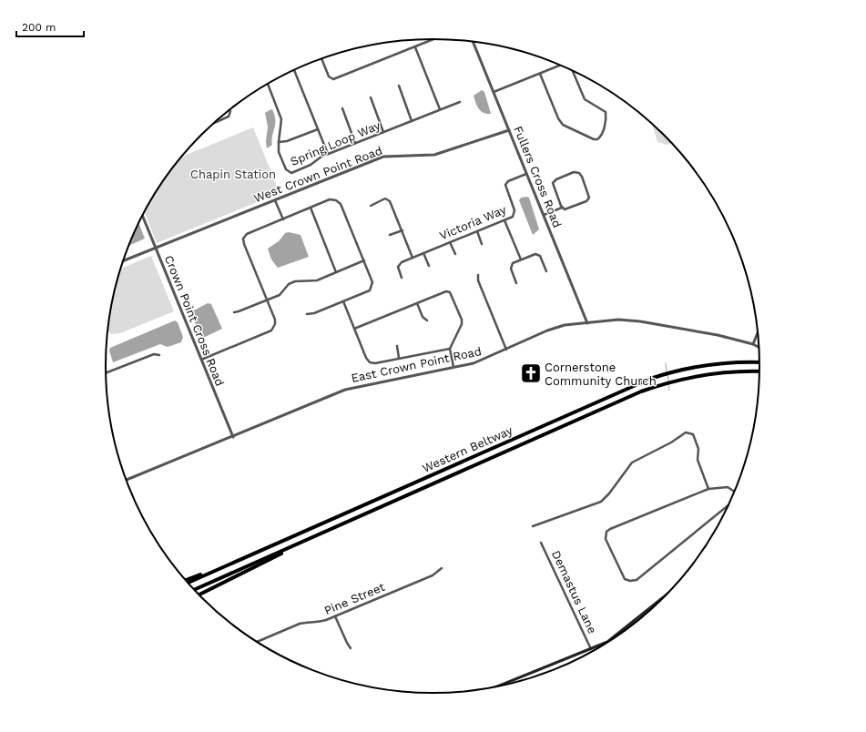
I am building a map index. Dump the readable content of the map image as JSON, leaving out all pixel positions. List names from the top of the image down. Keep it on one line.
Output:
{"streets":{"highway":["Western Beltway"],"street":["Spring Loop Way","West Crown Point Road","Fullers Cross Road","Victoria Way","Crown Point Cross Road","East Crown Point Road","Demastus Lane","Pine Street"]},"crossings":[["West Crown Point Road","Fullers Cross Road"],["West Crown Point Road","Crown Point Cross Road"],["Fullers Cross Road","Victoria Way"],["Fullers Cross Road","East Crown Point Road"],["Crown Point Cross Road","East Crown Point Road"]],"parks":["Chapin Station"],"places":{"church":["Cornerstone Community Church"]},"scale_bar":"200 m"}
